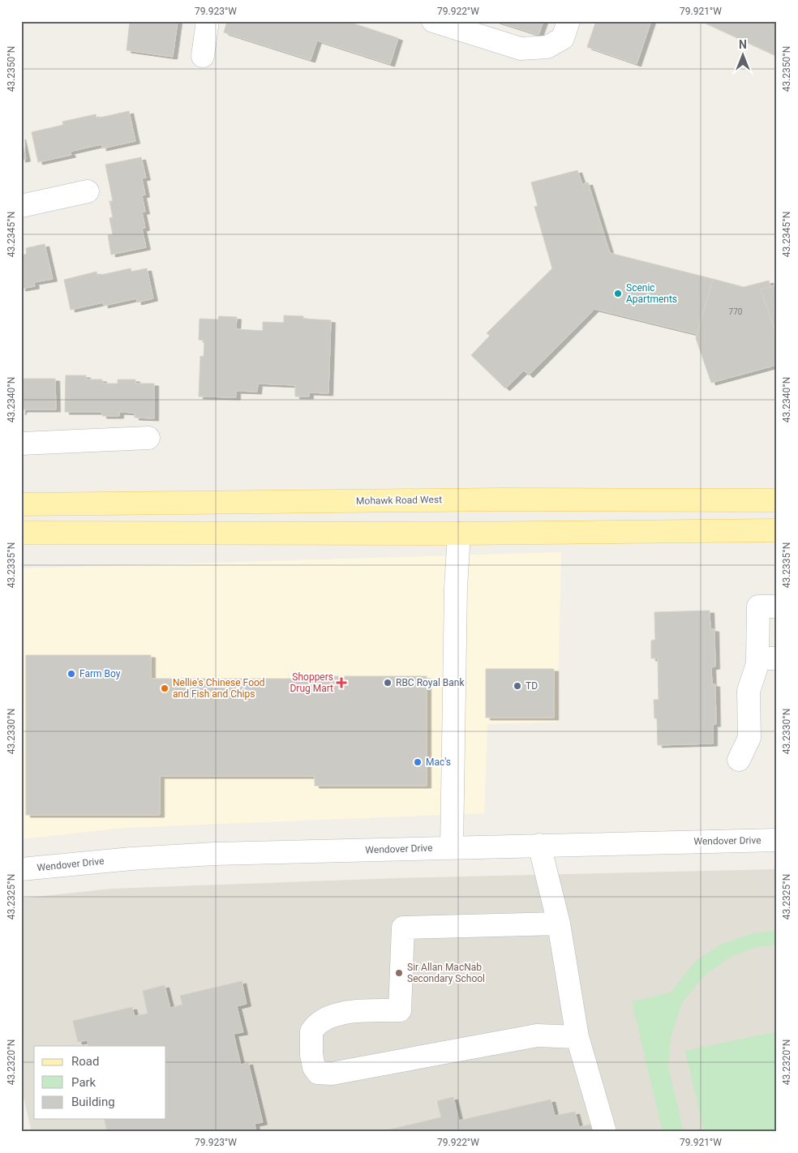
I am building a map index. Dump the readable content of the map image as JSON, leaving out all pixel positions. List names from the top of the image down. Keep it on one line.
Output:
{"streets":{"main road":["Mohawk Road West"],"street":["Wendover Drive"]},"places":{"other":["Scenic Apartments","Farm Boy","RBC Royal Bank","TD","Nellie's Chinese Food and Fish and Chips","Mac's","Sir Allan MacNab Secondary School"],"health":["Shoppers Drug Mart"]},"house_numbers":["770"],"legend":["Road","Park","Building"],"north":"top","coordinates":["79.923°W","79.922°W","79.921°W","43.2350°N","43.2345°N","43.2340°N","43.2335°N","43.2330°N","43.2325°N","43.2320°N"]}
